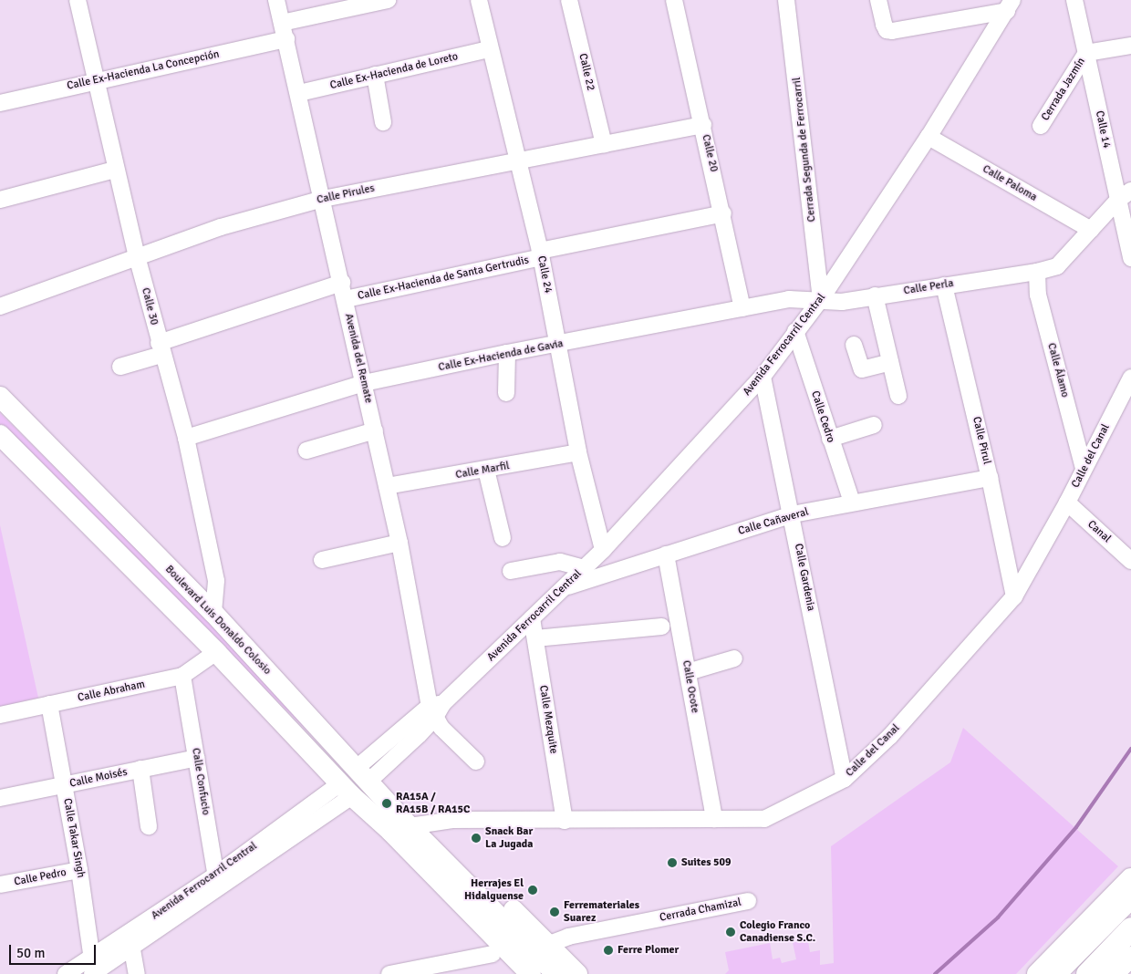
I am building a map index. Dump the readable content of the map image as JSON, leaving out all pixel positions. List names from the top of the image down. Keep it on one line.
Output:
{"streets":{"main road":["Boulevard Luis Donaldo Colosio"],"street":["Calle Ex-Hacienda La Concepción","Calle Ex-Hacienda de Loreto","Calle 22","Cerrada Jazmín","Calle 14","Cerrada Segunda de Ferrocarril","Calle 20","Calle Paloma","Calle Pirules","Calle 24","Calle Ex-Hacienda de Santa Gertrudis","Calle Perla","Calle 30","Avenida Ferrocarril Central","Calle Ex-Hacienda de Gavia","Avenida del Remate","Calle Álamo","Calle Cedro","Calle Pirul","Calle del Canal","Calle Marfil","Calle Cañaveral","Canal","Calle Gardenia","Calle Ocote","Calle Abraham","Calle Mezquite","Calle Moisés","Calle Confucio","Calle Takar Singh","Calle Pedro","Cerrada Chamizal"]},"crossings":[["Calle Ex-Hacienda La Concepción","Calle 30"],["Calle Ex-Hacienda La Concepción","Avenida del Remate"],["Calle Ex-Hacienda de Loreto","Calle 24"],["Calle Ex-Hacienda de Loreto","Avenida del Remate"],["Calle 22","Calle Pirules"],["Cerrada Jazmín","Calle 14"],["Calle 14","Calle Perla"],["Cerrada Segunda de Ferrocarril","Calle Perla"],["Cerrada Segunda de Ferrocarril","Avenida Ferrocarril Central"],["Cerrada Segunda de Ferrocarril","Calle Ex-Hacienda de Gavia"],["Calle 20","Calle Pirules"],["Calle 20","Calle Ex-Hacienda de Santa Gertrudis"],["Calle 20","Calle Ex-Hacienda de Gavia"],["Calle Paloma","Calle Perla"],["Calle Paloma","Avenida Ferrocarril Central"],["Calle Pirules","Calle 24"],["Calle Pirules","Calle 30"],["Calle Pirules","Avenida del Remate"],["Calle 24","Calle Ex-Hacienda de Santa Gertrudis"],["Calle 24","Avenida Ferrocarril Central"],["Calle 24","Calle Ex-Hacienda de Gavia"],["Calle 24","Calle Marfil"],["Calle Ex-Hacienda de Santa Gertrudis","Calle 30"],["Calle Ex-Hacienda de Santa Gertrudis","Avenida del Remate"],["Calle Perla","Avenida Ferrocarril Central"],["Calle Perla","Calle Ex-Hacienda de Gavia"],["Calle Perla","Calle Álamo"],["Calle Perla","Calle Pirul"],["Calle 30","Calle Ex-Hacienda de Gavia"],["Calle 30","Boulevard Luis Donaldo Colosio"],["Avenida Ferrocarril Central","Calle Ex-Hacienda de Gavia"],["Avenida Ferrocarril Central","Avenida del Remate"],["Avenida Ferrocarril Central","Calle Cedro"],["Avenida Ferrocarril Central","Calle Cañaveral"],["Avenida Ferrocarril Central","Calle Gardenia"],["Avenida Ferrocarril Central","Boulevard Luis Donaldo Colosio"],["Avenida Ferrocarril Central","Calle Mezquite"],["Avenida Ferrocarril Central","Calle Confucio"],["Avenida Ferrocarril Central","Calle Takar Singh"],["Calle Ex-Hacienda de Gavia","Avenida del Remate"],["Avenida del Remate","Calle Marfil"],["Calle Álamo","Calle del Canal"],["Calle Cedro","Calle Cañaveral"],["Calle Pirul","Calle del Canal"],["Calle Pirul","Calle Cañaveral"],["Calle del Canal","Canal"],["Calle del Canal","Calle Gardenia"],["Calle del Canal","Boulevard Luis Donaldo Colosio"],["Calle del Canal","Calle Ocote"],["Calle del Canal","Calle Mezquite"],["Calle Cañaveral","Calle Gardenia"],["Calle Cañaveral","Calle Ocote"],["Boulevard Luis Donaldo Colosio","Calle Abraham"],["Boulevard Luis Donaldo Colosio","Cerrada Chamizal"],["Calle Abraham","Calle Confucio"],["Calle Abraham","Calle Takar Singh"],["Calle Moisés","Calle Confucio"],["Calle Moisés","Calle Takar Singh"],["Calle Takar Singh","Calle Pedro"]],"places":["RA15A / RA15B / RA15C","Snack Bar La Jugada","Suites 509","Herrajes El Hidalguense","Ferremateriales Suarez","Colegio Franco Canadiense S.C.","Ferre Plomer"],"scale_bar":"50 m"}
